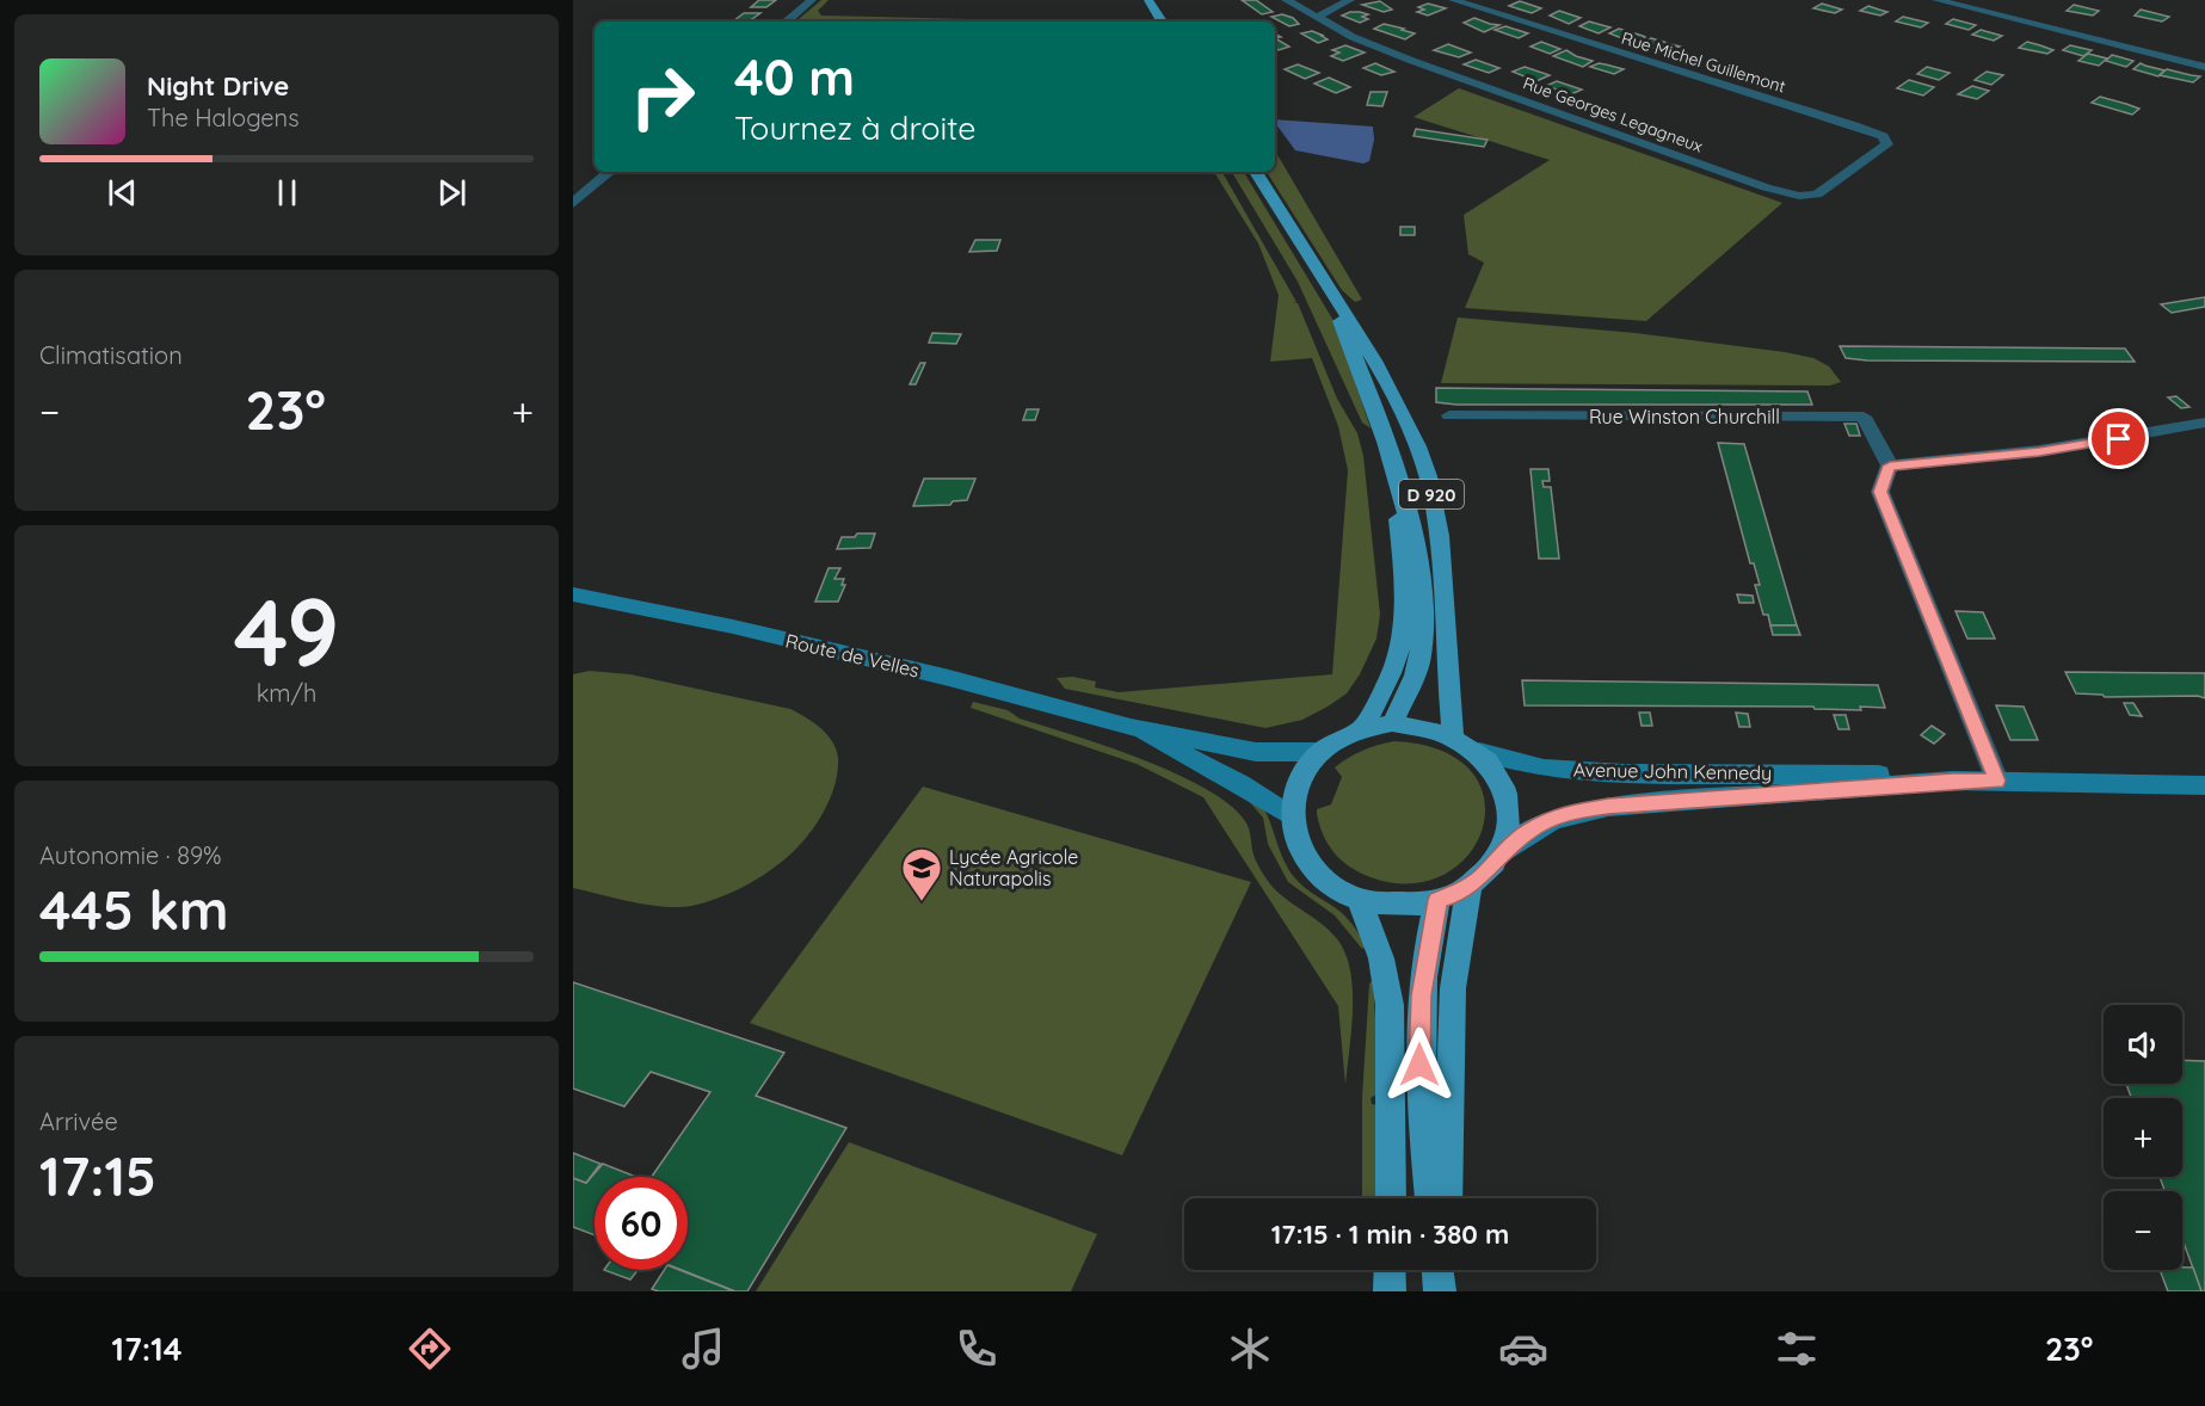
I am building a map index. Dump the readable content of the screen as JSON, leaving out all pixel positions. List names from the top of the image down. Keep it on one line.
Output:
{"streets":{"main road":["D 920","Route de Velles","Avenue John Kennedy"],"street":["Rue Michel Guillemont","Rue Georges Legagneux","Rue Winston Churchill"]},"crossings":[["Rue Michel Guillemont","Rue Georges Legagneux"],["D 920","Route de Velles"],["D 920","Avenue John Kennedy"],["Route de Velles","Avenue John Kennedy"]],"places":{"school or university":["Lycée Agricole Naturapolis"]},"page":{"turn":["40 m","Tournez à droite"],"song":["Night Drive","The Halogens"],"tile":["Climatisation",["49","km/h"],["Autonomie · 89%","445 km"],["Arrivée","17:15"]],"heat":["−","23°","+"],"map_buttons":["+","−"],"limit":"60","trip":"17:15 · 1 min · 380 m","tabs":["17:14","23°"]}}
